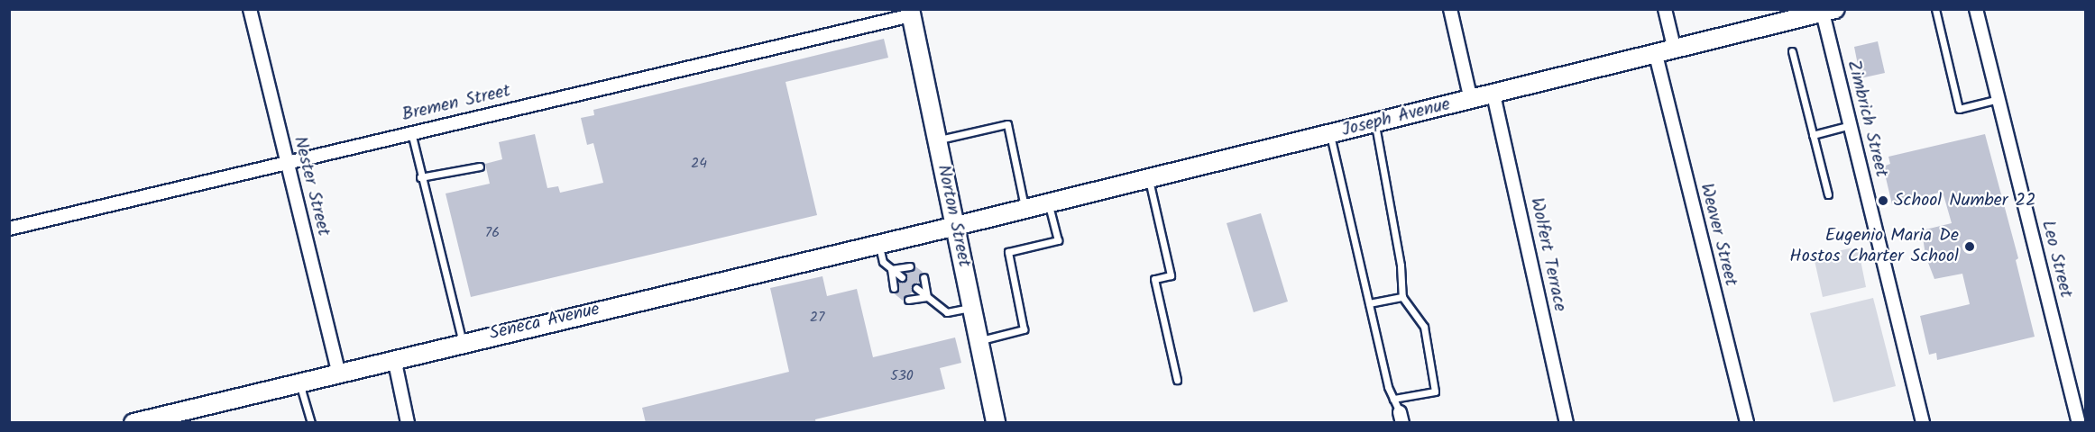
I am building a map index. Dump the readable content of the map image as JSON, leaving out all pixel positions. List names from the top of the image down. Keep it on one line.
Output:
{"streets":{"main road":["Joseph Avenue","Norton Street","Seneca Avenue"],"street":["Bremen Street","Zimbrich Street","Nester Street","Weaver Street","Wolfert Terrace","Leo Street"]},"crossings":[["Bremen Street","Nester Street"],["Bremen Street","Norton Street"],["Joseph Avenue","Zimbrich Street"],["Joseph Avenue","Norton Street"],["Joseph Avenue","Weaver Street"],["Joseph Avenue","Wolfert Terrace"],["Joseph Avenue","Seneca Avenue"],["Nester Street","Seneca Avenue"],["Norton Street","Seneca Avenue"]],"places":["School Number 22","Eugenio Maria De Hostos Charter School"],"house_numbers":["24","76","27","530"]}
